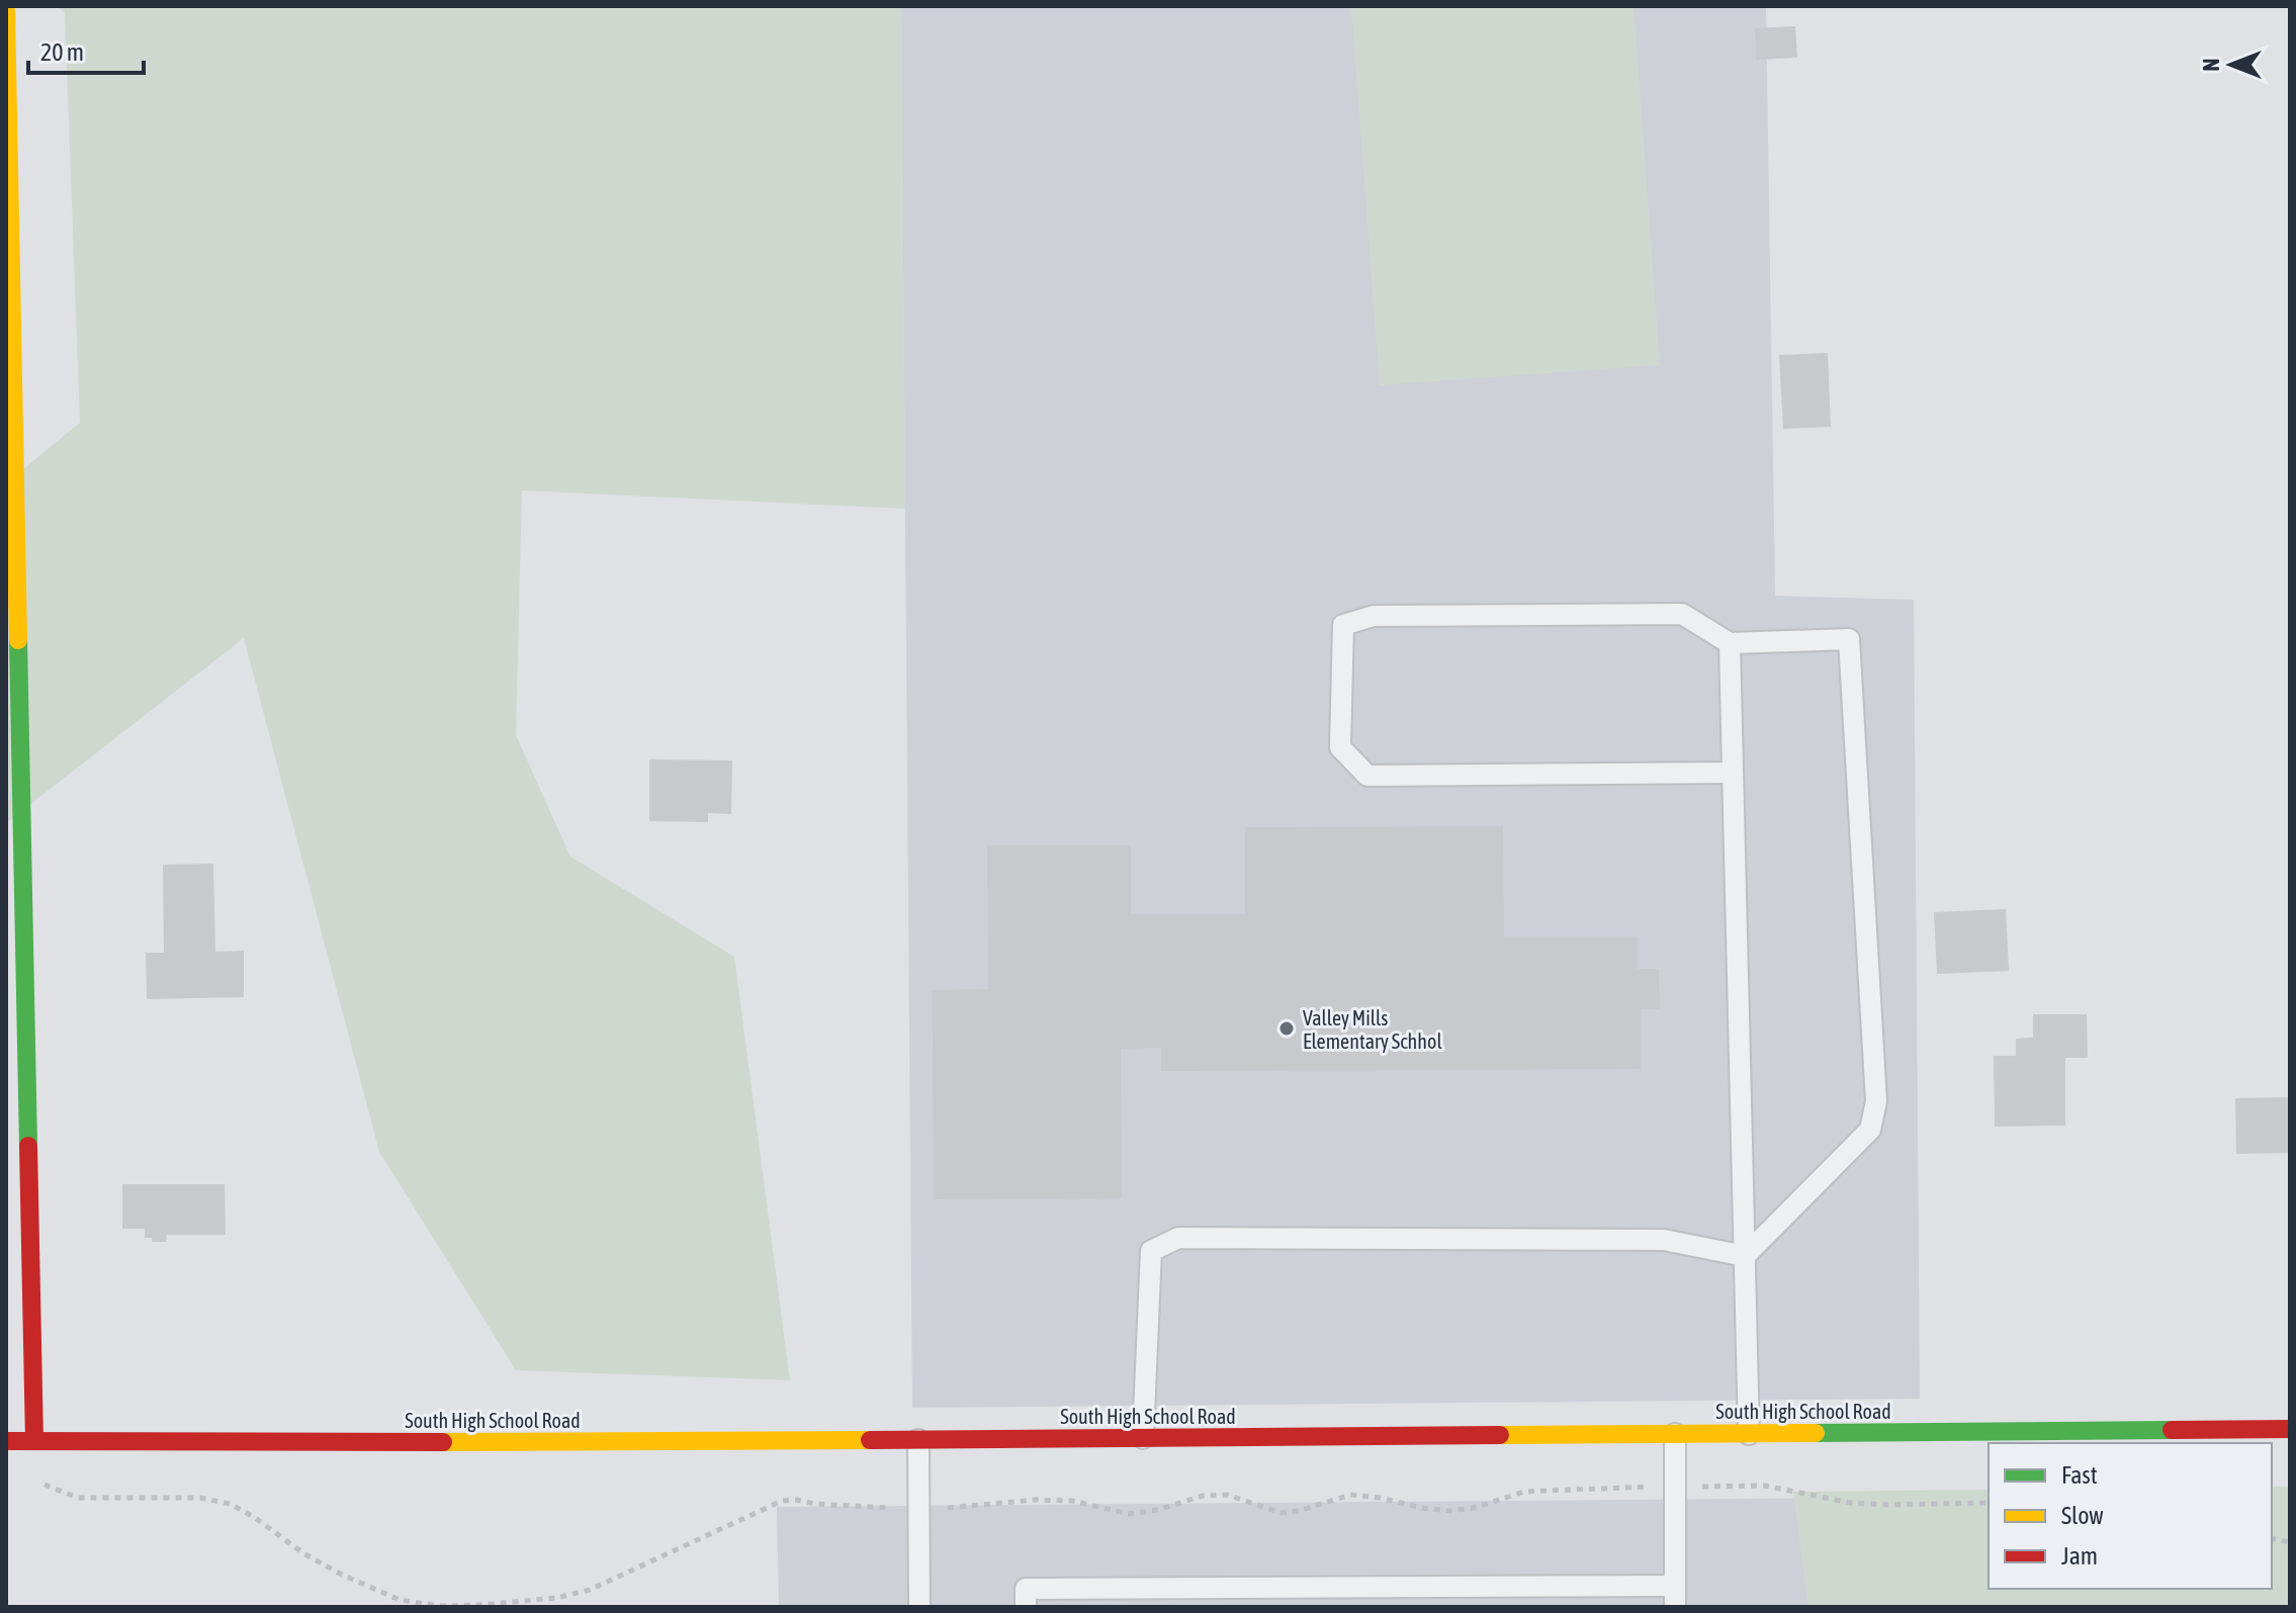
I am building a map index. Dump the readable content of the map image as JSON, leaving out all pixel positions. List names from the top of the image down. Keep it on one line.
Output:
{"streets":{"main road":["South High School Road"]},"places":["Valley Mills Elementary Schhol"],"legend":["Fast","Slow","Jam"],"scale_bar":"20 m","north":"left"}
